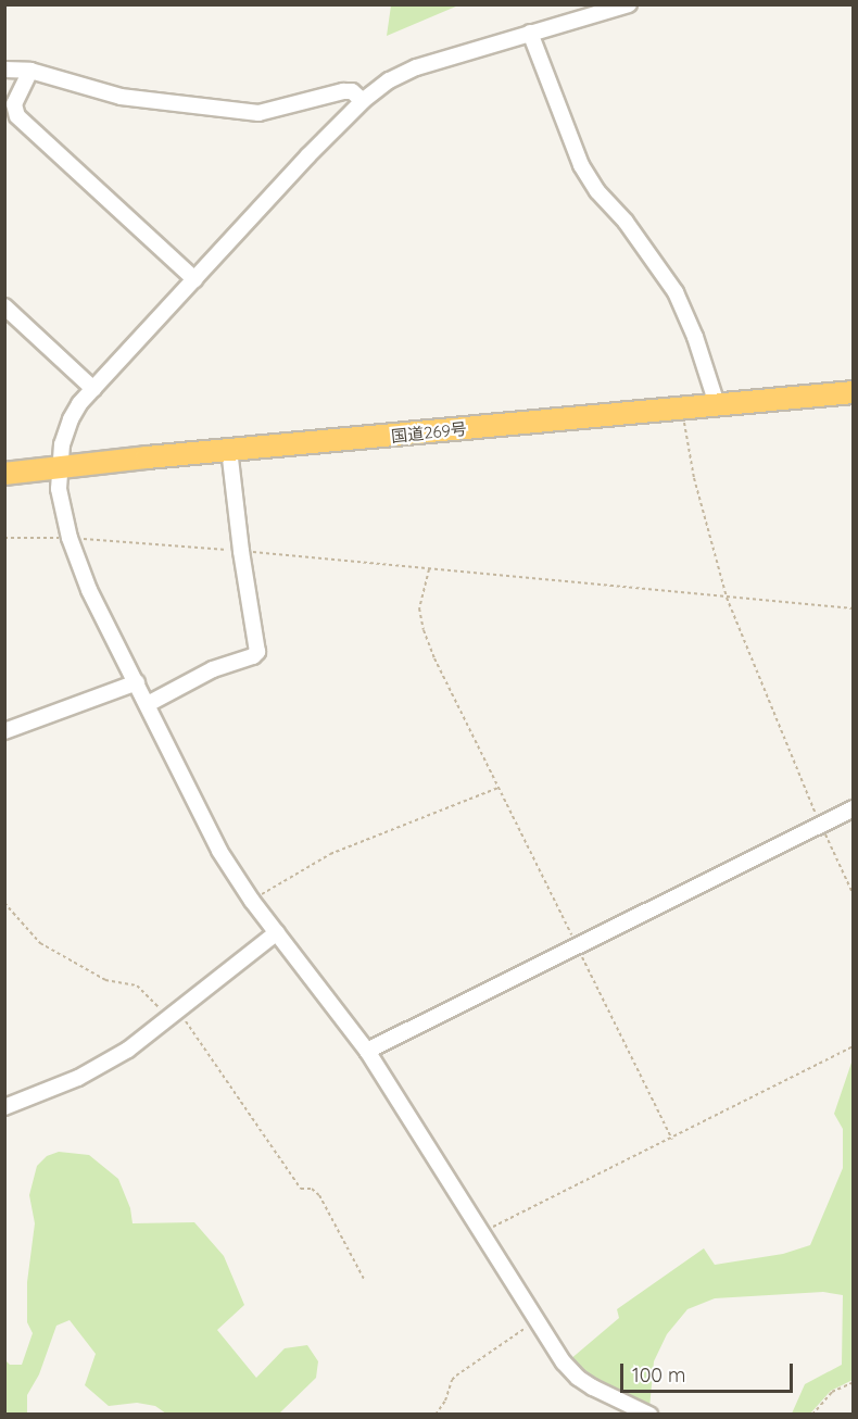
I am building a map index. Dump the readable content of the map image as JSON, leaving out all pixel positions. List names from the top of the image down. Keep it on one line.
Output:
{"streets":{"highway":["国道269号"]},"scale_bar":"100 m"}
